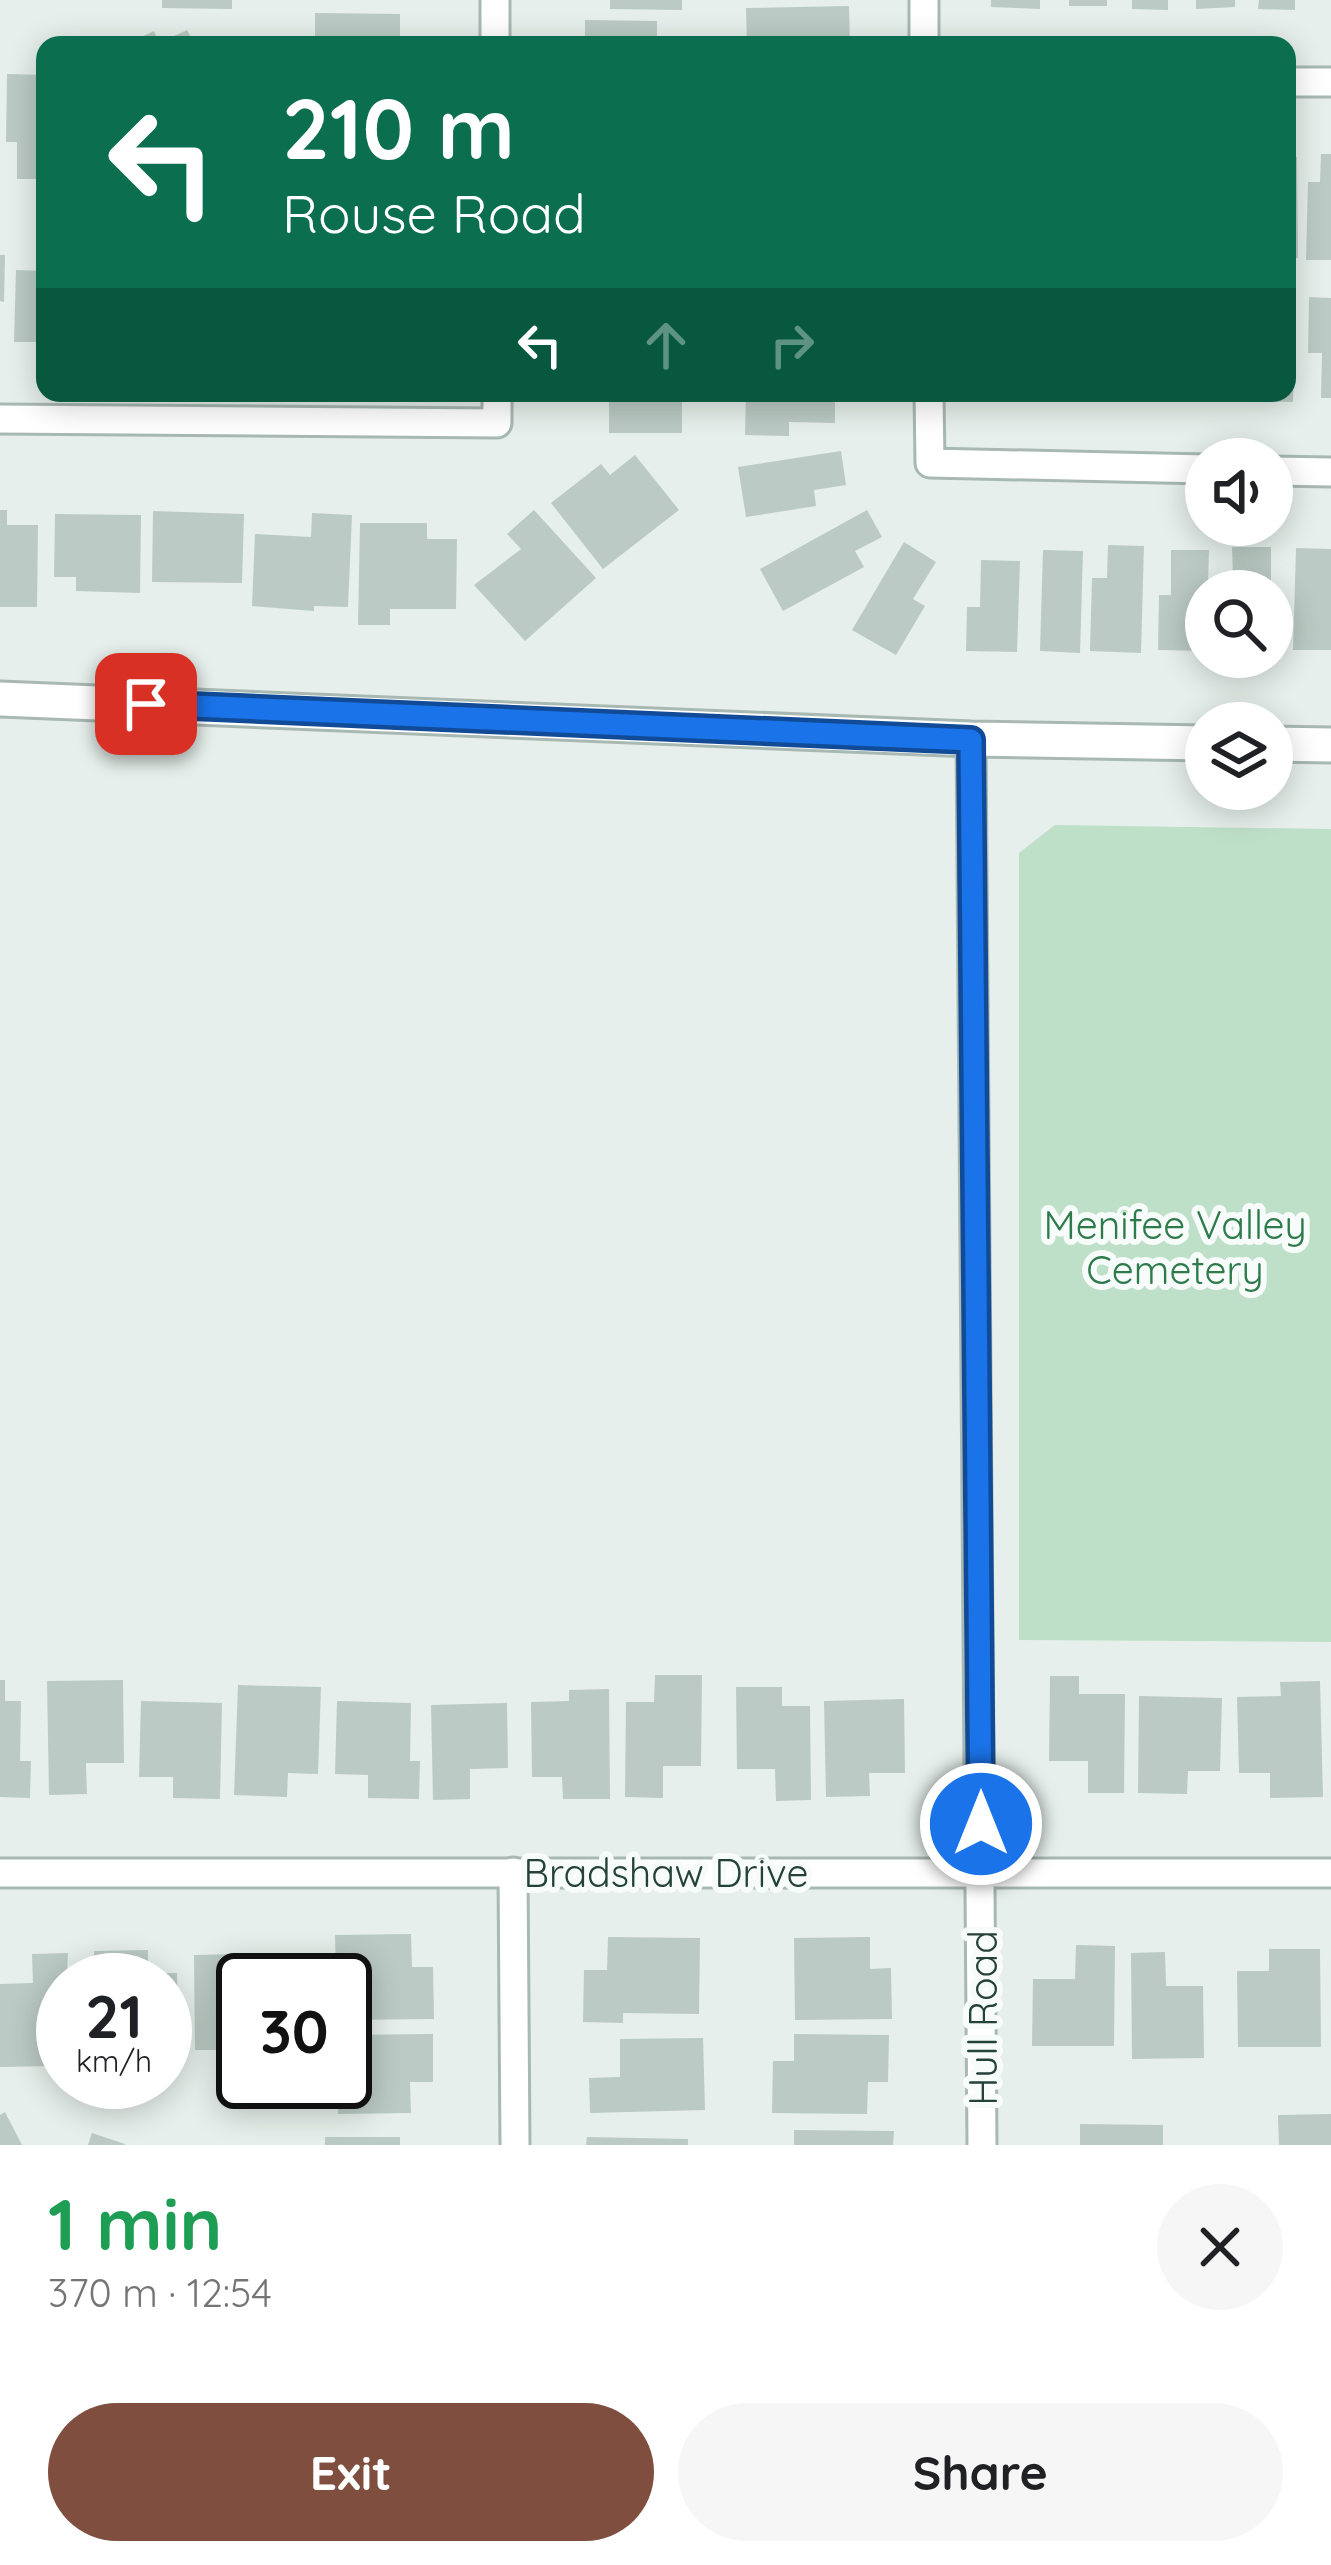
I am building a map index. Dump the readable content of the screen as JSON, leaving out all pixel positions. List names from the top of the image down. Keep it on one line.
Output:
{"streets":{"street":["Bradshaw Drive","Hull Road"]},"crossings":[["Bradshaw Drive","Hull Road"]],"parks":["Menifee Valley Cemetery"],"page":{"turn":["210 m","Rouse Road"],"speed":"21 km/h","limit":"30","heading":["1 min","370 m · 12:54"],"buttons":["Exit","Share"]}}
